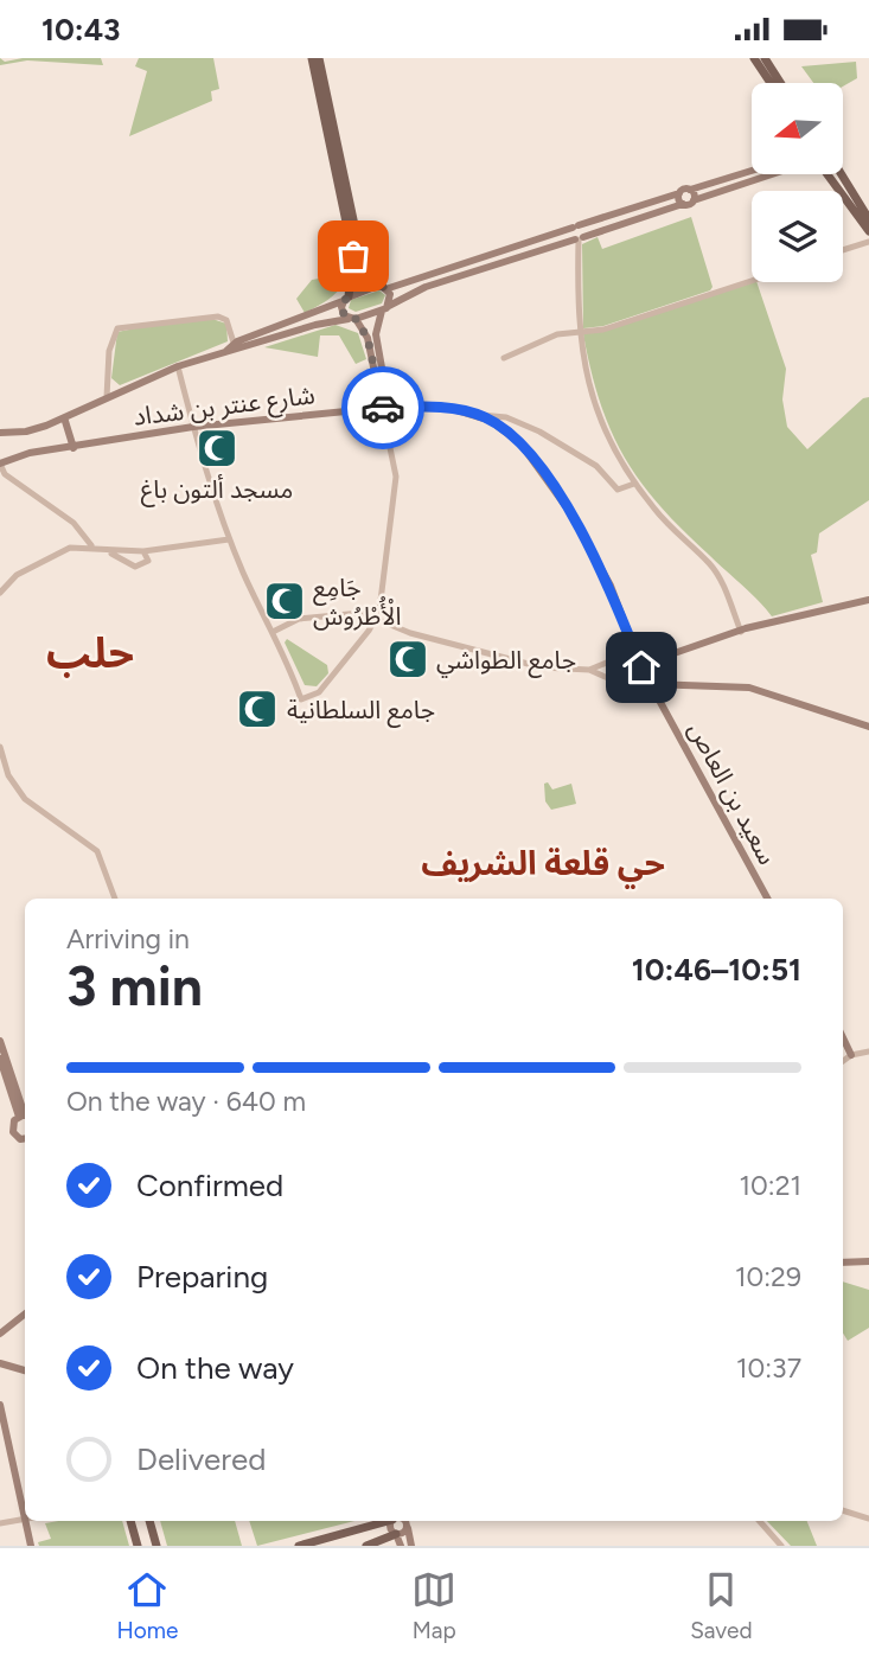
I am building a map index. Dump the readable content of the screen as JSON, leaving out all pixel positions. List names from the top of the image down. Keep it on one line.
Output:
{"streets":{"main road":["شارع عنتر بن شداد","سعيد بن العاص"]},"crossings":[["شارع عنتر بن شداد","سعيد بن العاص"]],"districts":["حلب","حي قلعة الشريف"],"places":{"mosque":["مسجد ألتون باغ","جَامِع الْأُطْرُوش","جامع الطواشي","جامع السلطانية"]},"north":"left","page":{"status":"10:43","heading":["3 min","Arriving in","10:46–10:51"],"bar":"On the way · 640 m","list":[["Confirmed","10:21"],["Preparing","10:29"],["On the way","10:37"],"Delivered"],"tabs":["Home","Map","Saved"]}}
